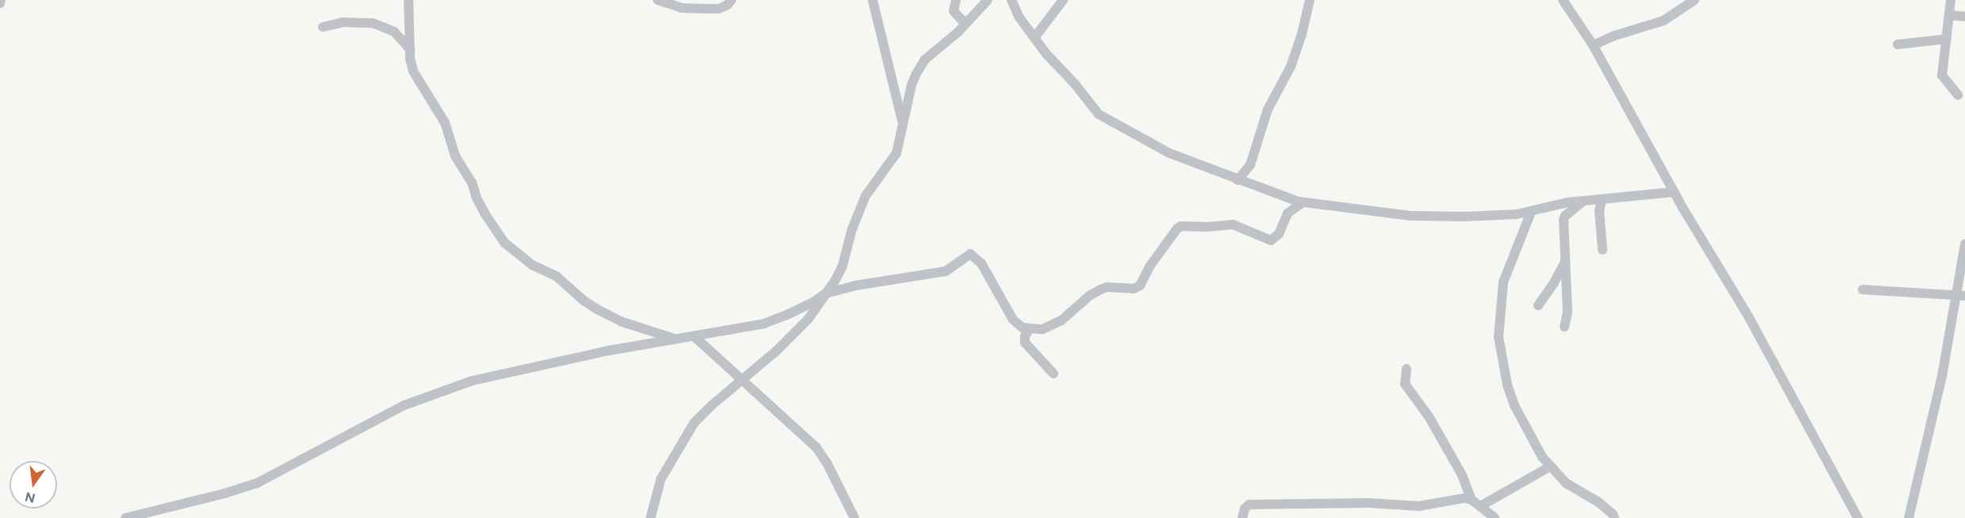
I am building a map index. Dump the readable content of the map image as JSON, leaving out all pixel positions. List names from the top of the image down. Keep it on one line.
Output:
{"north":"bottom"}
